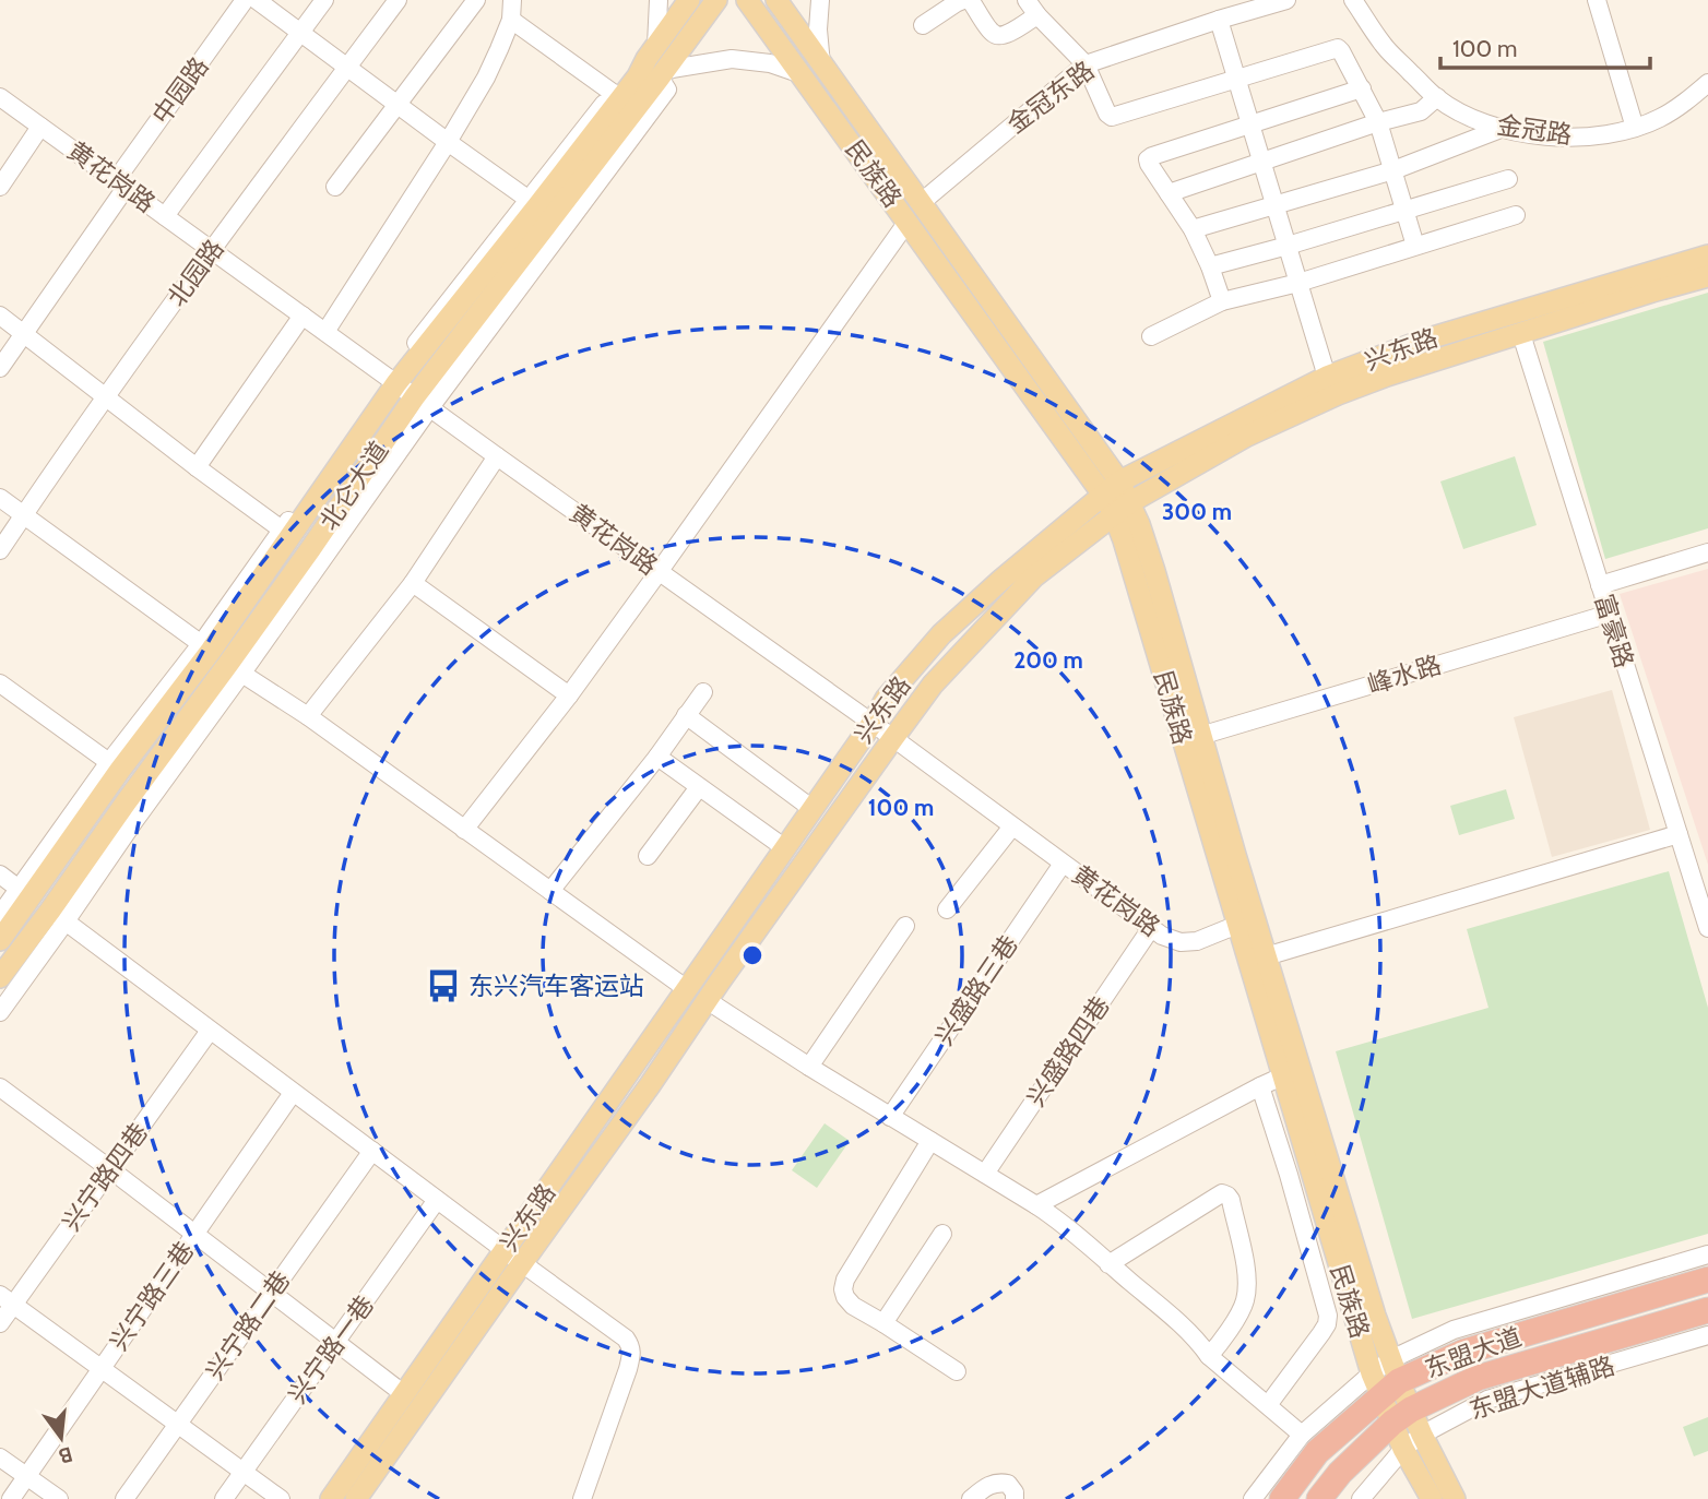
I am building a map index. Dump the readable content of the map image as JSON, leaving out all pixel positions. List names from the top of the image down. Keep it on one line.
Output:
{"streets":{"highway":["东盟大道"],"main road":["民族路","兴东路","北仑大道"],"street":["中园路","金冠东路","金冠路","黄花岗路","北园路","富豪路","峰水路","兴盛路三巷","兴盛路四巷","兴宁路四巷","兴宁路三巷","兴宁路二巷","兴宁路一巷","东盟大道辅路"]},"crossings":[["中园路","黄花岗路"],["金冠东路","民族路"],["民族路","黄花岗路"],["民族路","兴东路"],["民族路","峰水路"],["民族路","东盟大道"],["民族路","东盟大道辅路"],["黄花岗路","北园路"],["黄花岗路","兴东路"],["黄花岗路","北仑大道"],["黄花岗路","兴盛路三巷"],["黄花岗路","兴盛路四巷"],["兴东路","富豪路"],["富豪路","峰水路"],["东盟大道","东盟大道辅路"]],"places":{"bus stop":["东兴汽车客运站"]},"scale_bar":"100 m","north":"bottom","rings":["300 m","200 m","100 m"]}
